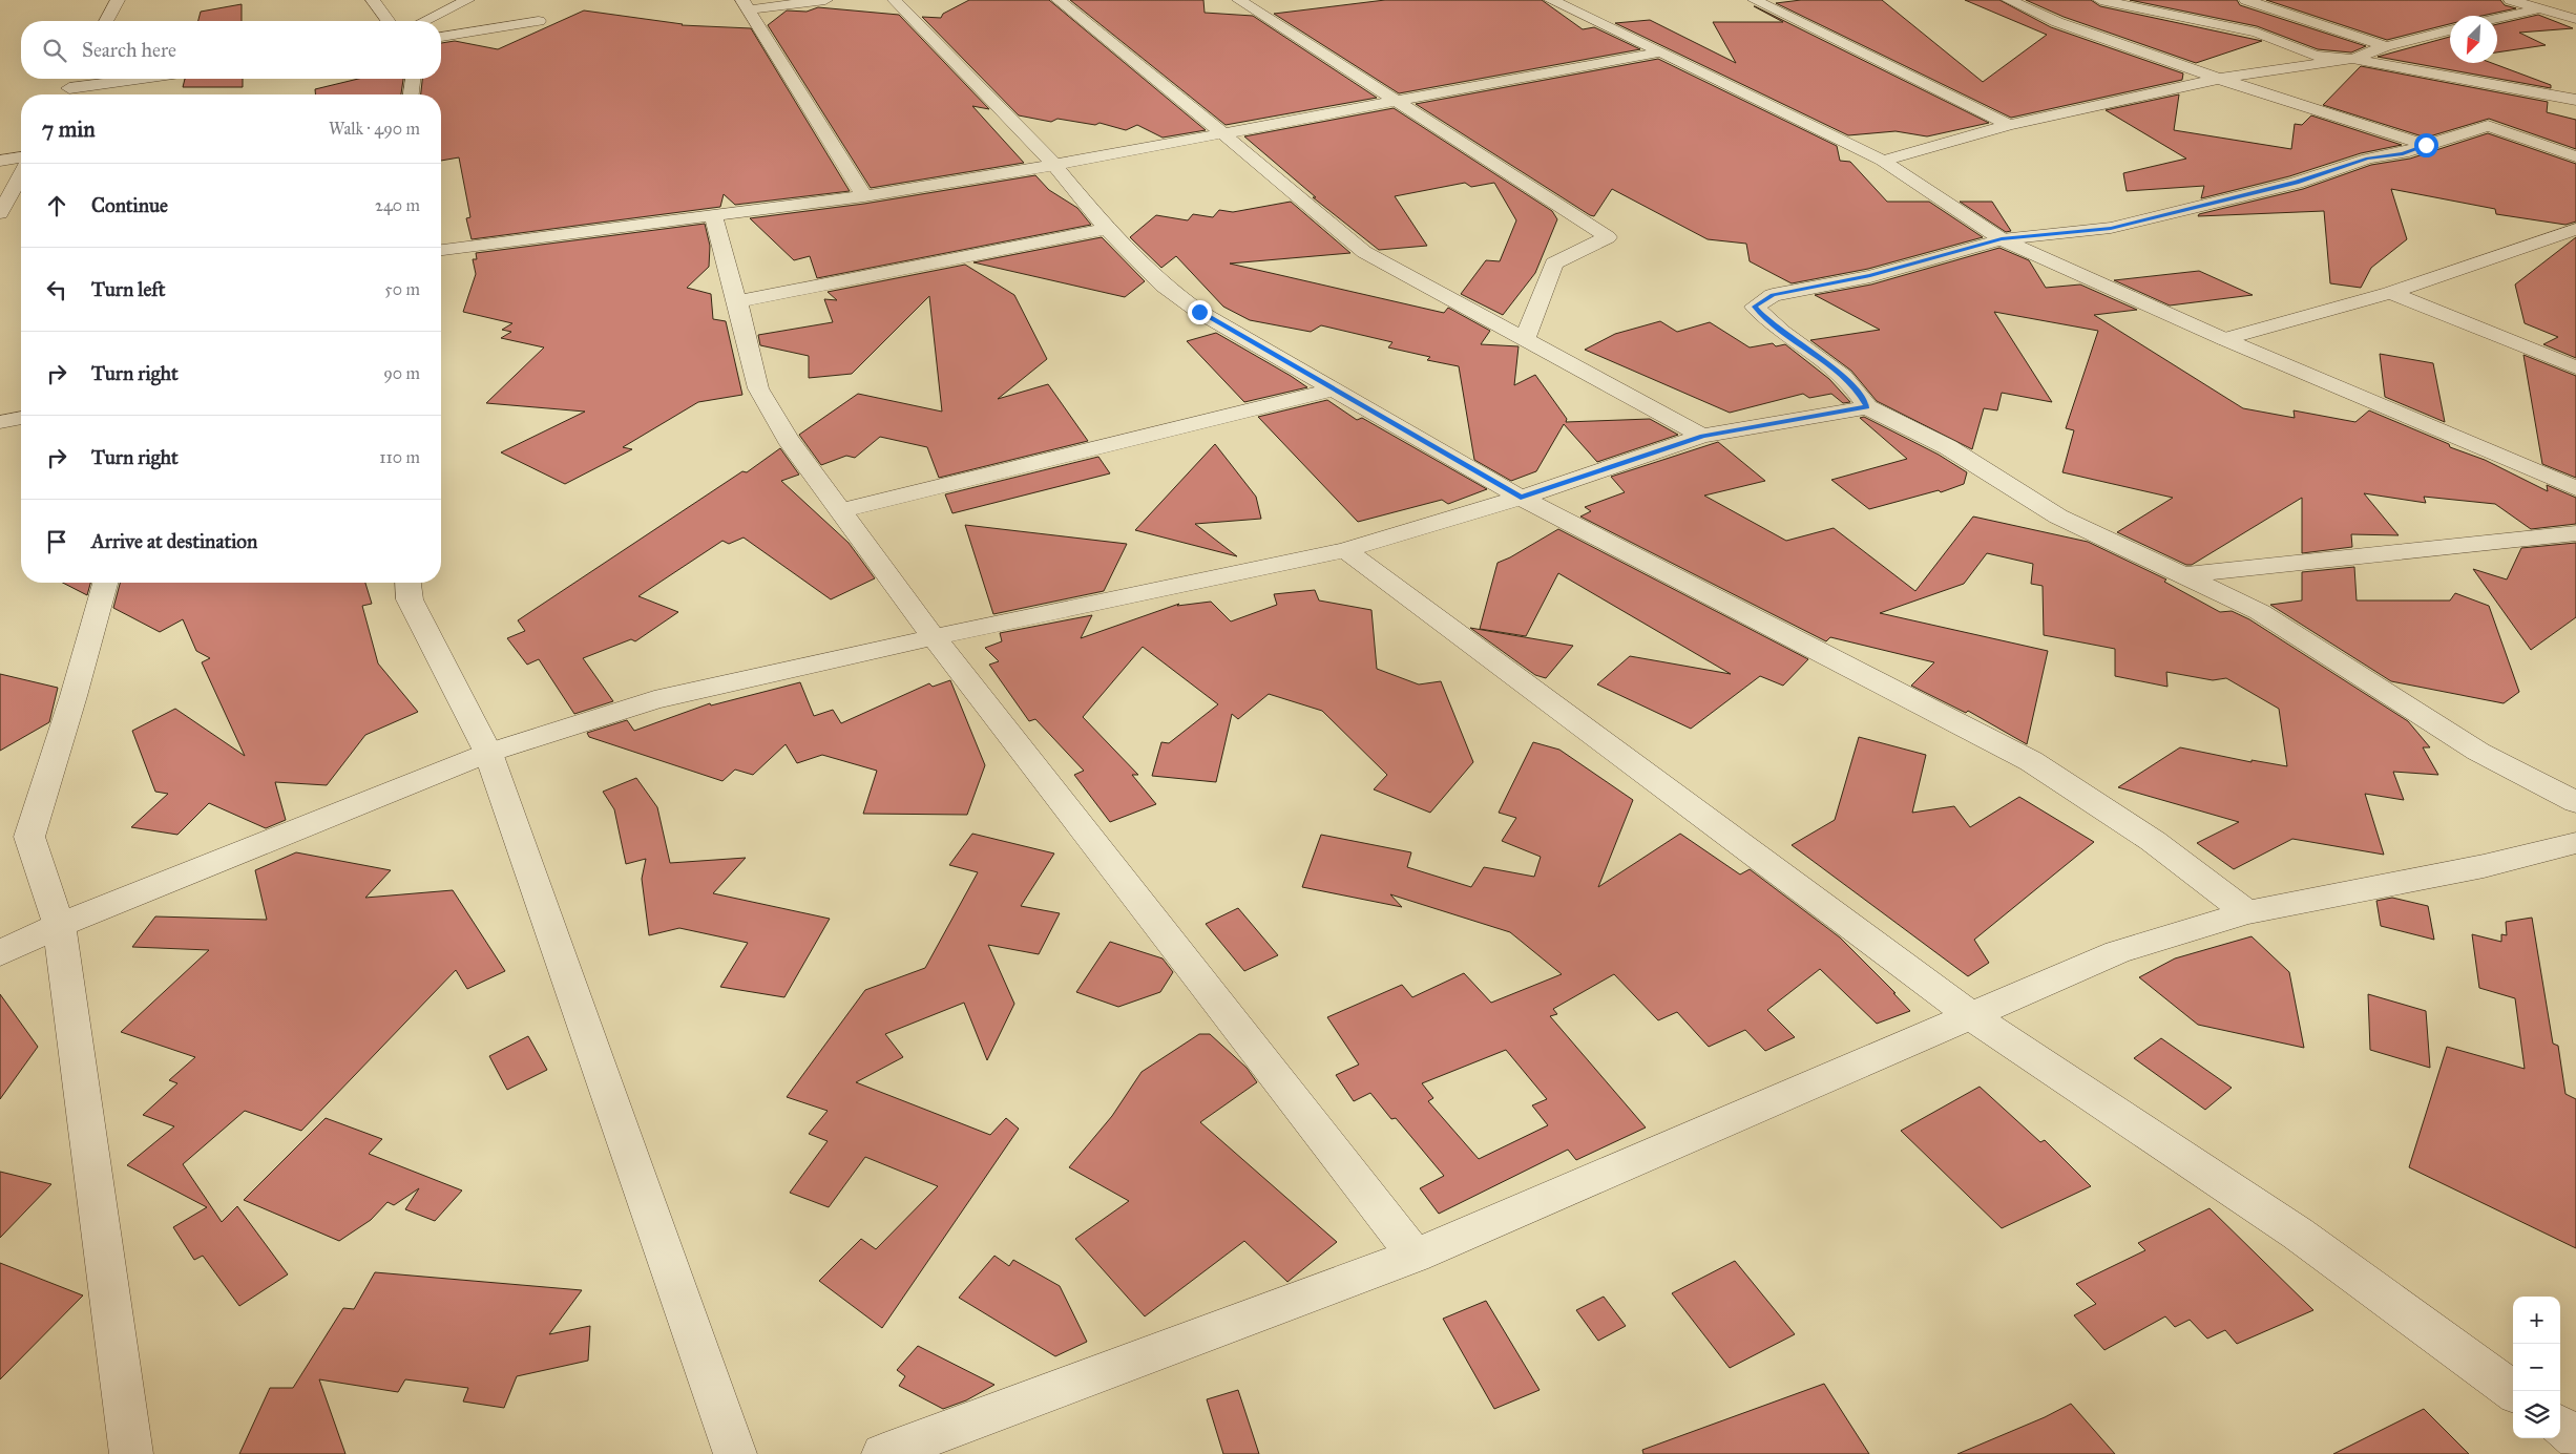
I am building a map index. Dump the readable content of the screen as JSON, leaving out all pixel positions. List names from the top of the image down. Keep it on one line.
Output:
{"north":"bottom left","page":{"search":"Search here","heading":["7 min","Walk · 490 m"],"list":[["Continue","240 m"],["Turn left","50 m"],["Turn right","90 m"],["Turn right","110 m"],"Arrive at destination"],"map_buttons":["+","−"]}}
